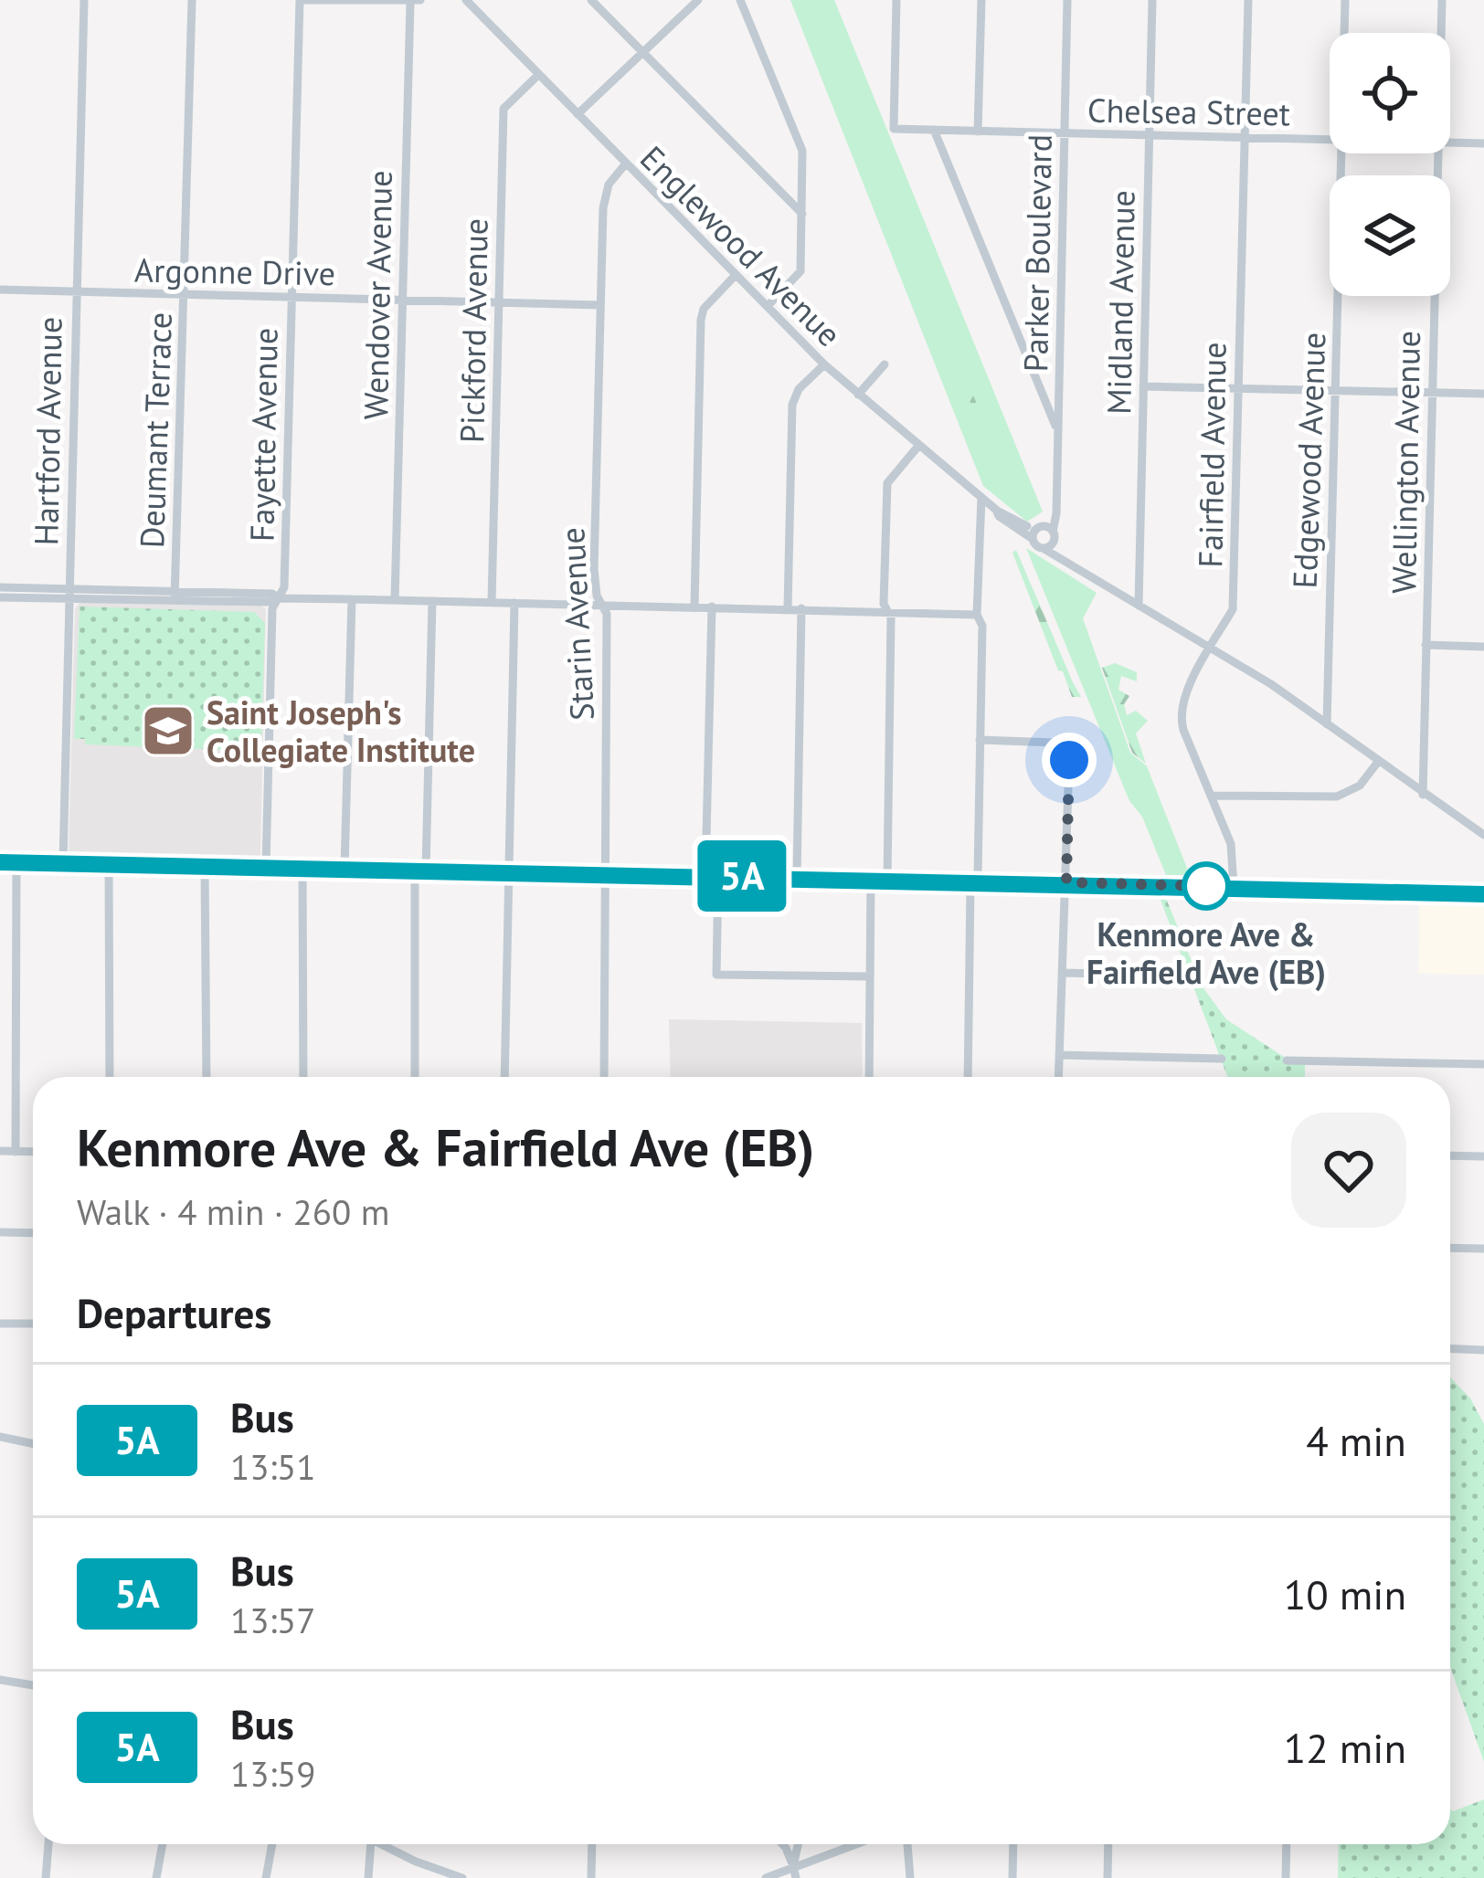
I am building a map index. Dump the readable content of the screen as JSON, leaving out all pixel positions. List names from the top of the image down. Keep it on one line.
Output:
{"streets":{"street":["Chelsea Street","Englewood Avenue","Parker Boulevard","Argonne Drive","Wendover Avenue","Midland Avenue","Pickford Avenue","Deumant Terrace","Hartford Avenue","Fayette Avenue","Fairfield Avenue","Edgewood Avenue","Wellington Avenue","Starin Avenue"]},"crossings":[["Chelsea Street","Parker Boulevard"],["Chelsea Street","Midland Avenue"],["Chelsea Street","Fairfield Avenue"],["Englewood Avenue","Parker Boulevard"],["Englewood Avenue","Midland Avenue"],["Englewood Avenue","Pickford Avenue"],["Englewood Avenue","Fairfield Avenue"],["Englewood Avenue","Edgewood Avenue"],["Englewood Avenue","Wellington Avenue"],["Englewood Avenue","Starin Avenue"],["Argonne Drive","Wendover Avenue"],["Argonne Drive","Pickford Avenue"],["Argonne Drive","Deumant Terrace"],["Argonne Drive","Hartford Avenue"],["Argonne Drive","Fayette Avenue"],["Argonne Drive","Starin Avenue"]],"places":{"school or university":["Saint Joseph's Collegiate Institute"],"other":["Kenmore Ave & Fairfield Ave (EB)"]},"lines":["bus line 5A"],"page":{"on_map":"5A","heading":[["Kenmore Ave & Fairfield Ave (EB)","Walk · 4 min · 260 m"],"Departures"],"list":[{"mark":"5A","name":"Bus","note":"13:51","value":"4 min"},{"mark":"5A","name":"Bus","note":"13:57","value":"10 min"},{"mark":"5A","name":"Bus","note":"13:59","value":"12 min"}]}}
